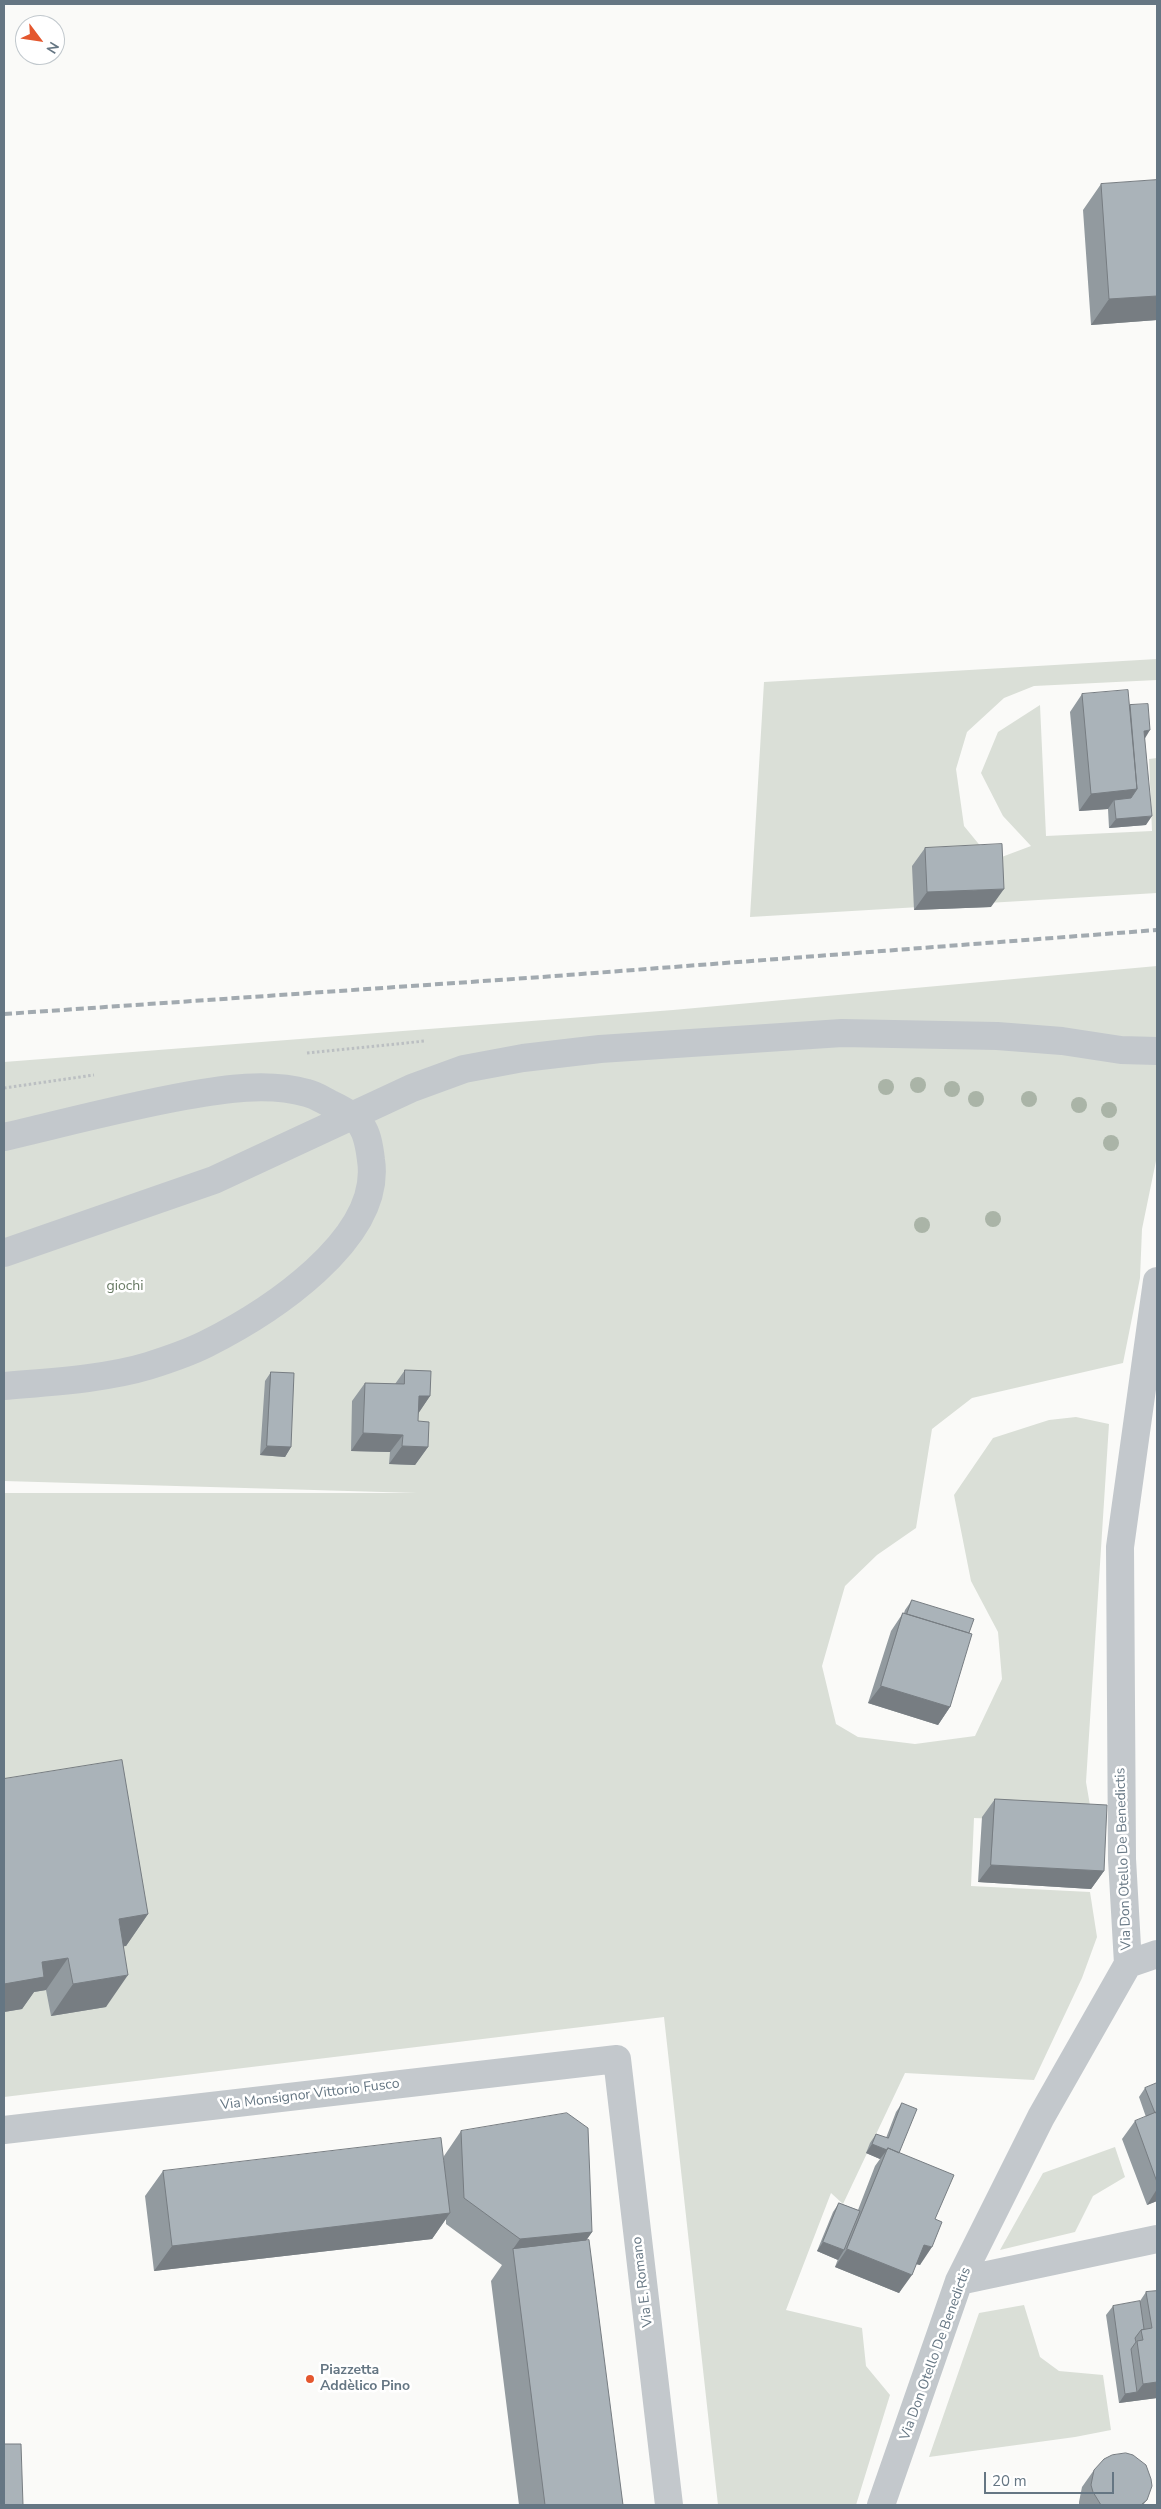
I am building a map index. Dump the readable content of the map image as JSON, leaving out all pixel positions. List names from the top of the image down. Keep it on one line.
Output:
{"streets":{"street":["Via Don Otello De Benedictis","Via Monsignor Vittorio Fusco","Via E. Romano"]},"crossings":[["Via Monsignor Vittorio Fusco","Via E. Romano"]],"parks":["giochi"],"places":["Piazzetta Addèlico Pino"],"scale_bar":"20 m","north":"bottom right"}
